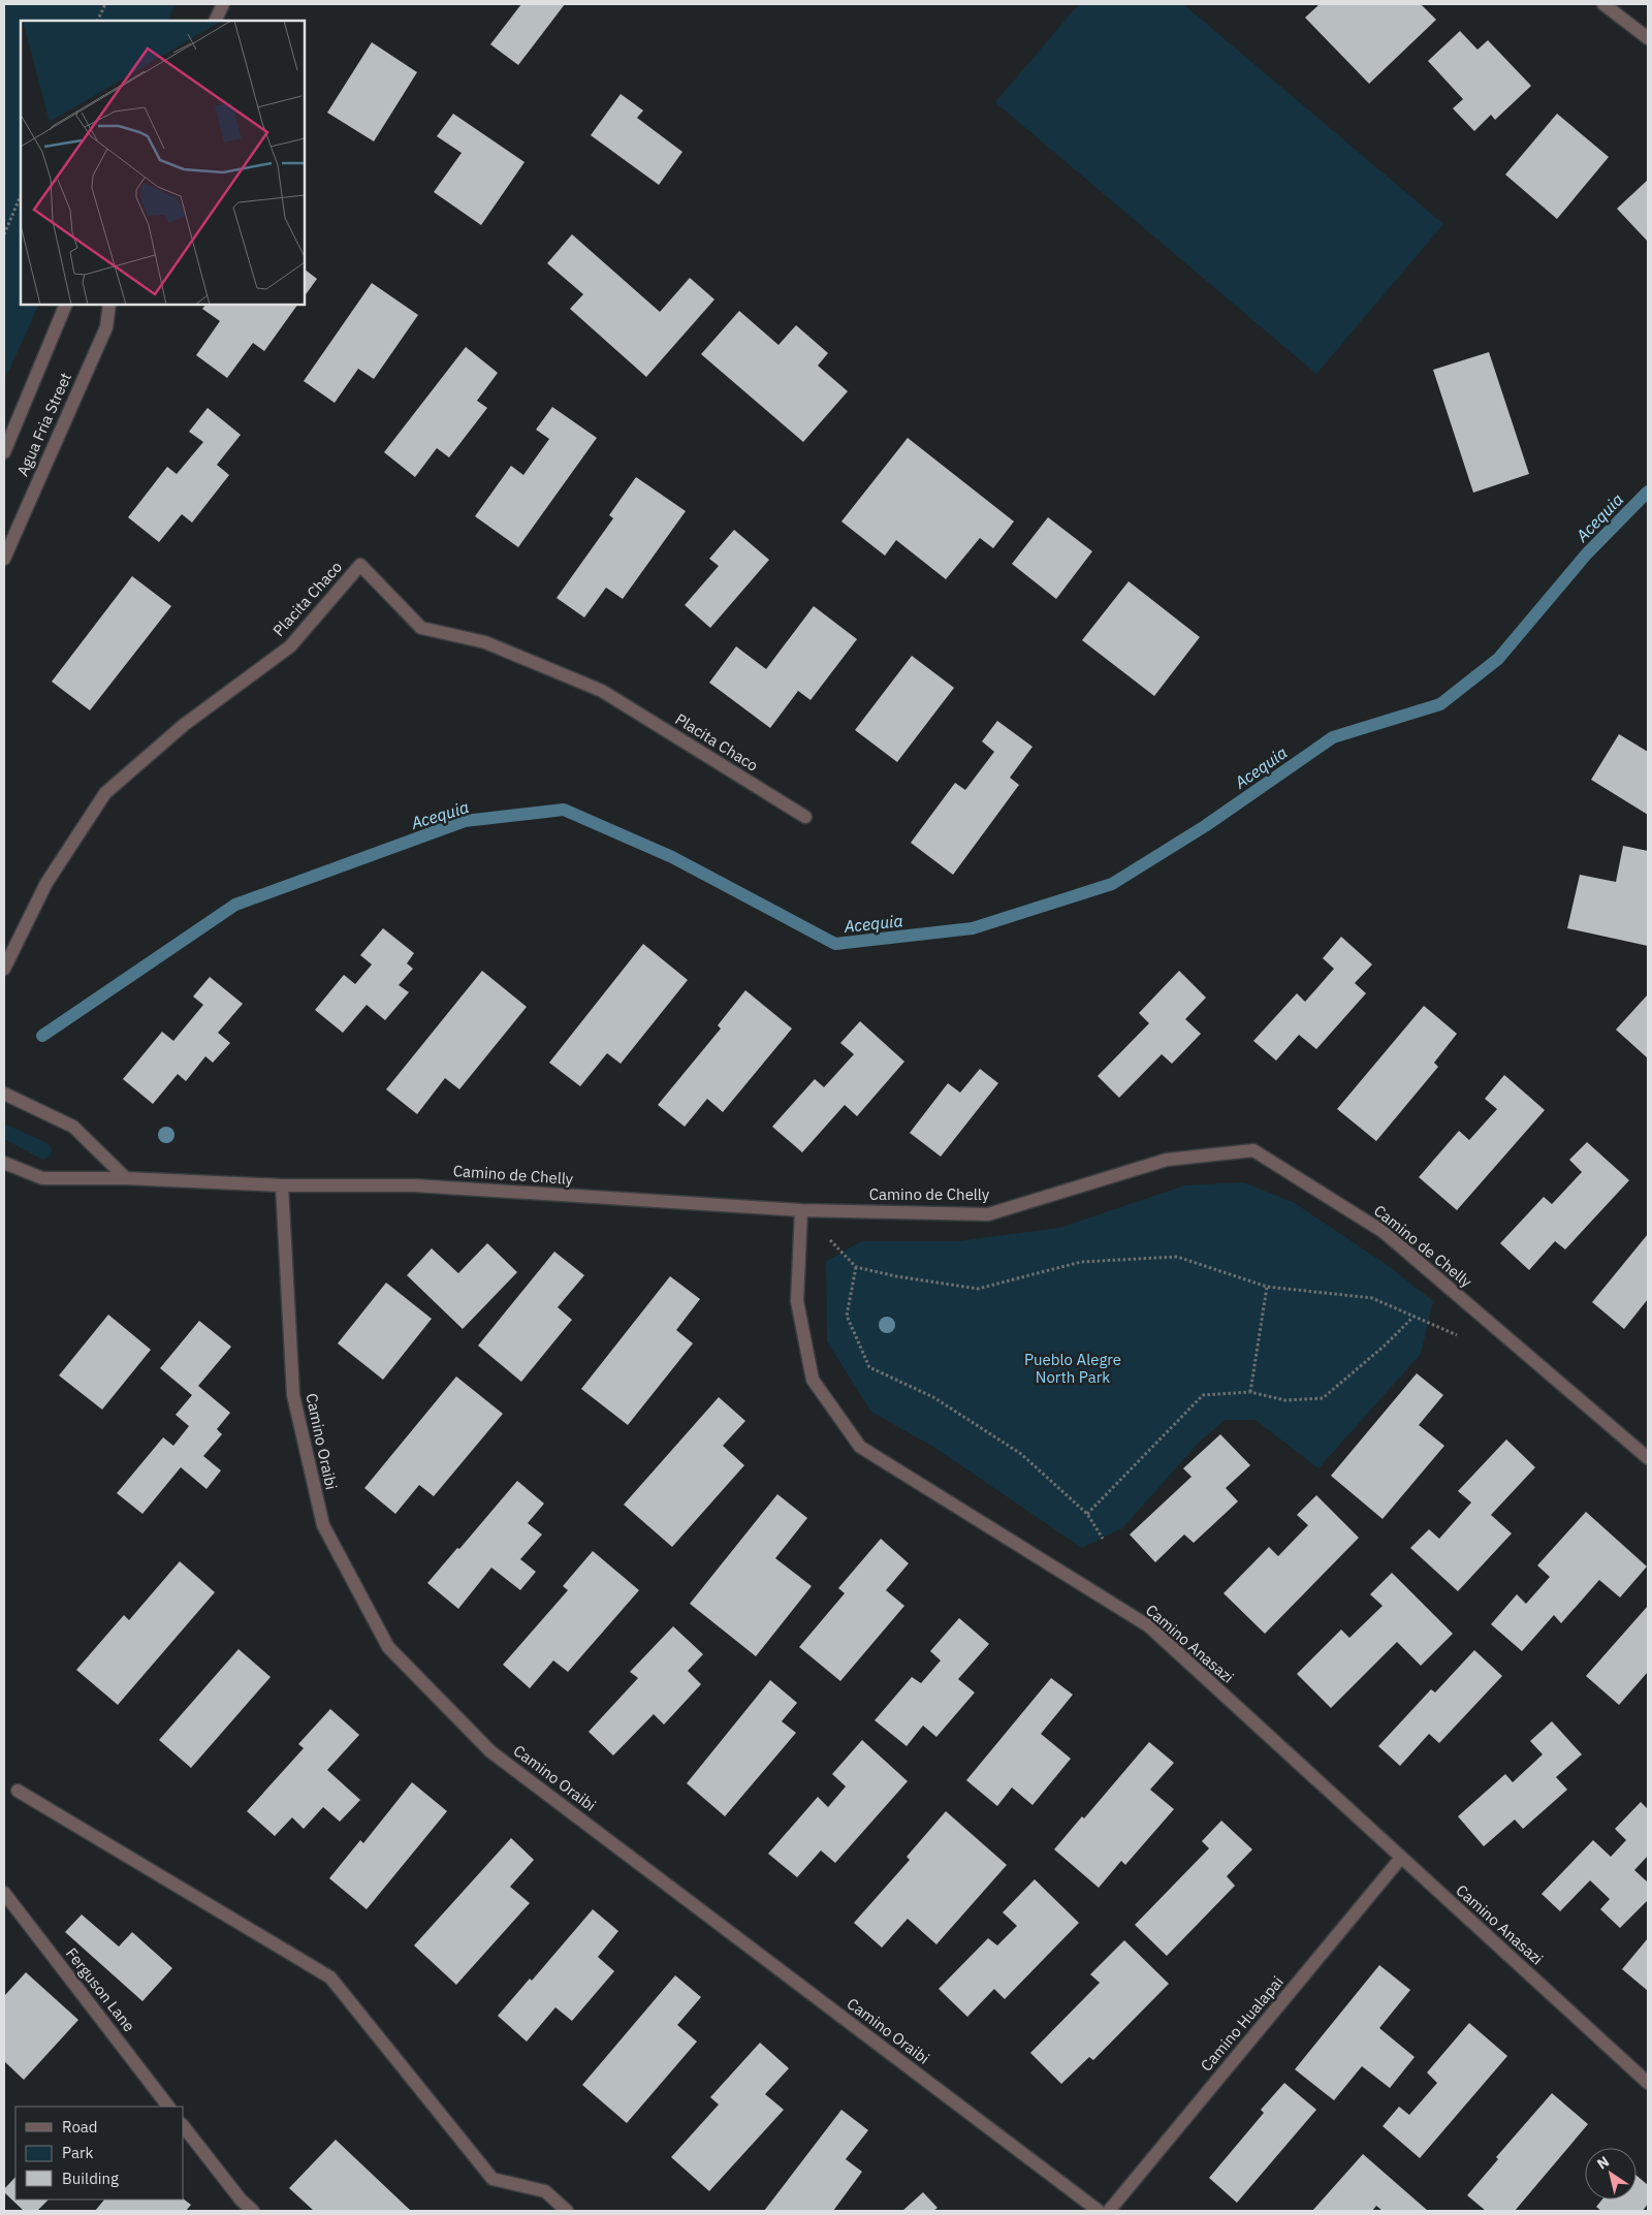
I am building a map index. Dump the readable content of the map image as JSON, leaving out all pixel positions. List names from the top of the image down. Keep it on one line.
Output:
{"streets":{"street":["Agua Fria Street","Placita Chaco","Camino de Chelly","Camino Oraibi","Camino Anasazi","Ferguson Lane","Camino Hualapai"]},"crossings":[["Camino de Chelly","Camino Oraibi"],["Camino de Chelly","Camino Anasazi"],["Camino Anasazi","Camino Hualapai"]],"water":["Acequia"],"parks":["Pueblo Alegre North Park"],"legend":["Road","Park","Building"],"north":"top left"}
